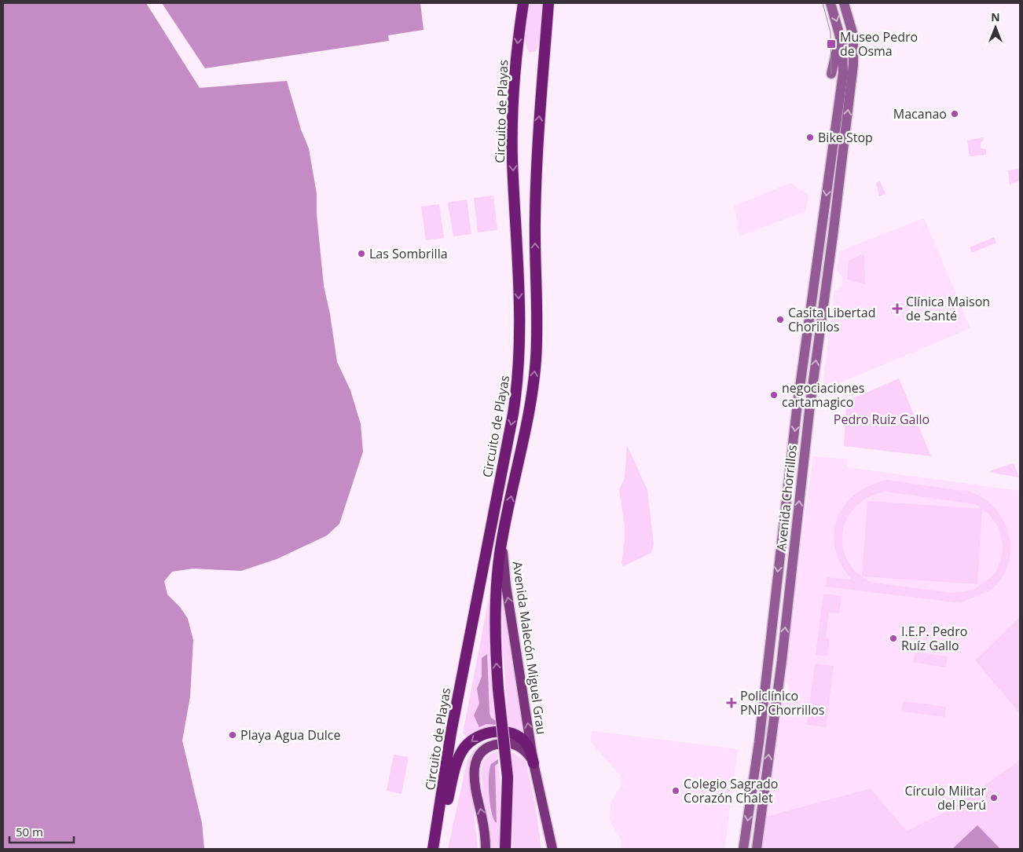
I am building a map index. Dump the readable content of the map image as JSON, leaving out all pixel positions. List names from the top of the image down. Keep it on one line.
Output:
{"streets":{"highway":["Circuito de Playas"],"main road":["Avenida Chorrillos","Avenida Malecón Miguel Grau"]},"one_way":["Avenida Malecón Miguel Grau"],"parks":["Pedro Ruiz Gallo"],"places":{"transit":["Museo Pedro de Osma"],"other":["Macanao","Bike Stop","Las Sombrilla","Casita Libertad Chorillos","negociaciones cartamagico","I.E.P. Pedro Ruíz Gallo","Playa Agua Dulce","Colegio Sagrado Corazón Chalet","Círculo Militar del Perú"],"health":["Clínica Maison de Santé","Policlínico PNP Chorrillos"]},"scale_bar":"50 m","north":"top"}
